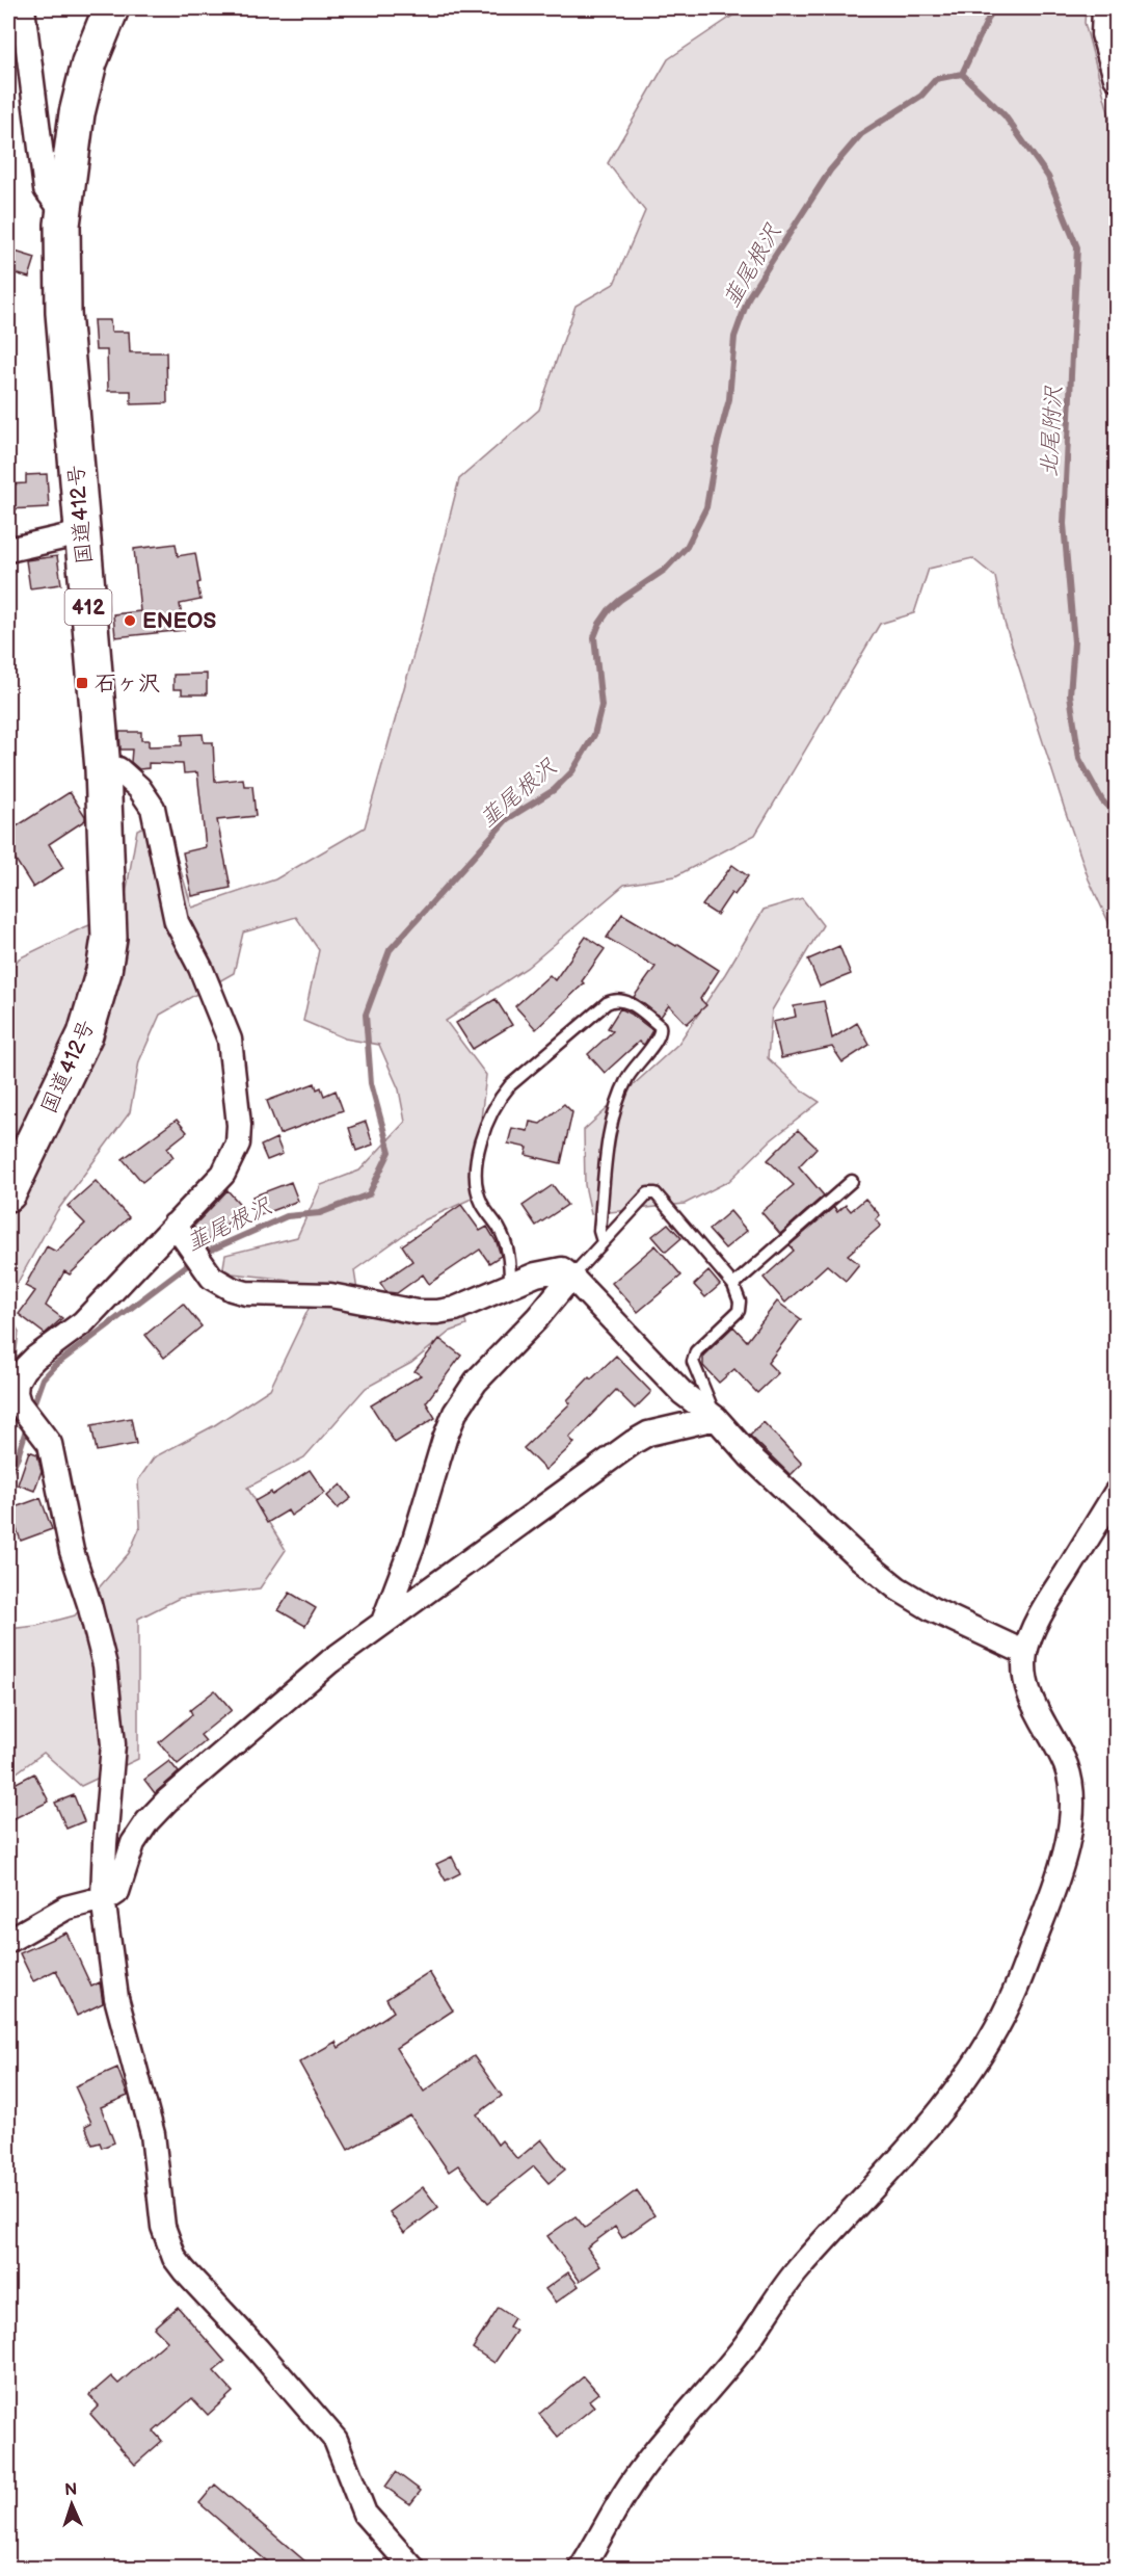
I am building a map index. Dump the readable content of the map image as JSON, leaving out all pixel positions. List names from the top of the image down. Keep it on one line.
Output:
{"streets":{"highway":["国道412号","412"]},"water":["韮尾根沢","北尾附沢"],"places":{"other":["ENEOS"],"transit":["石ヶ沢"]},"north":"top"}
